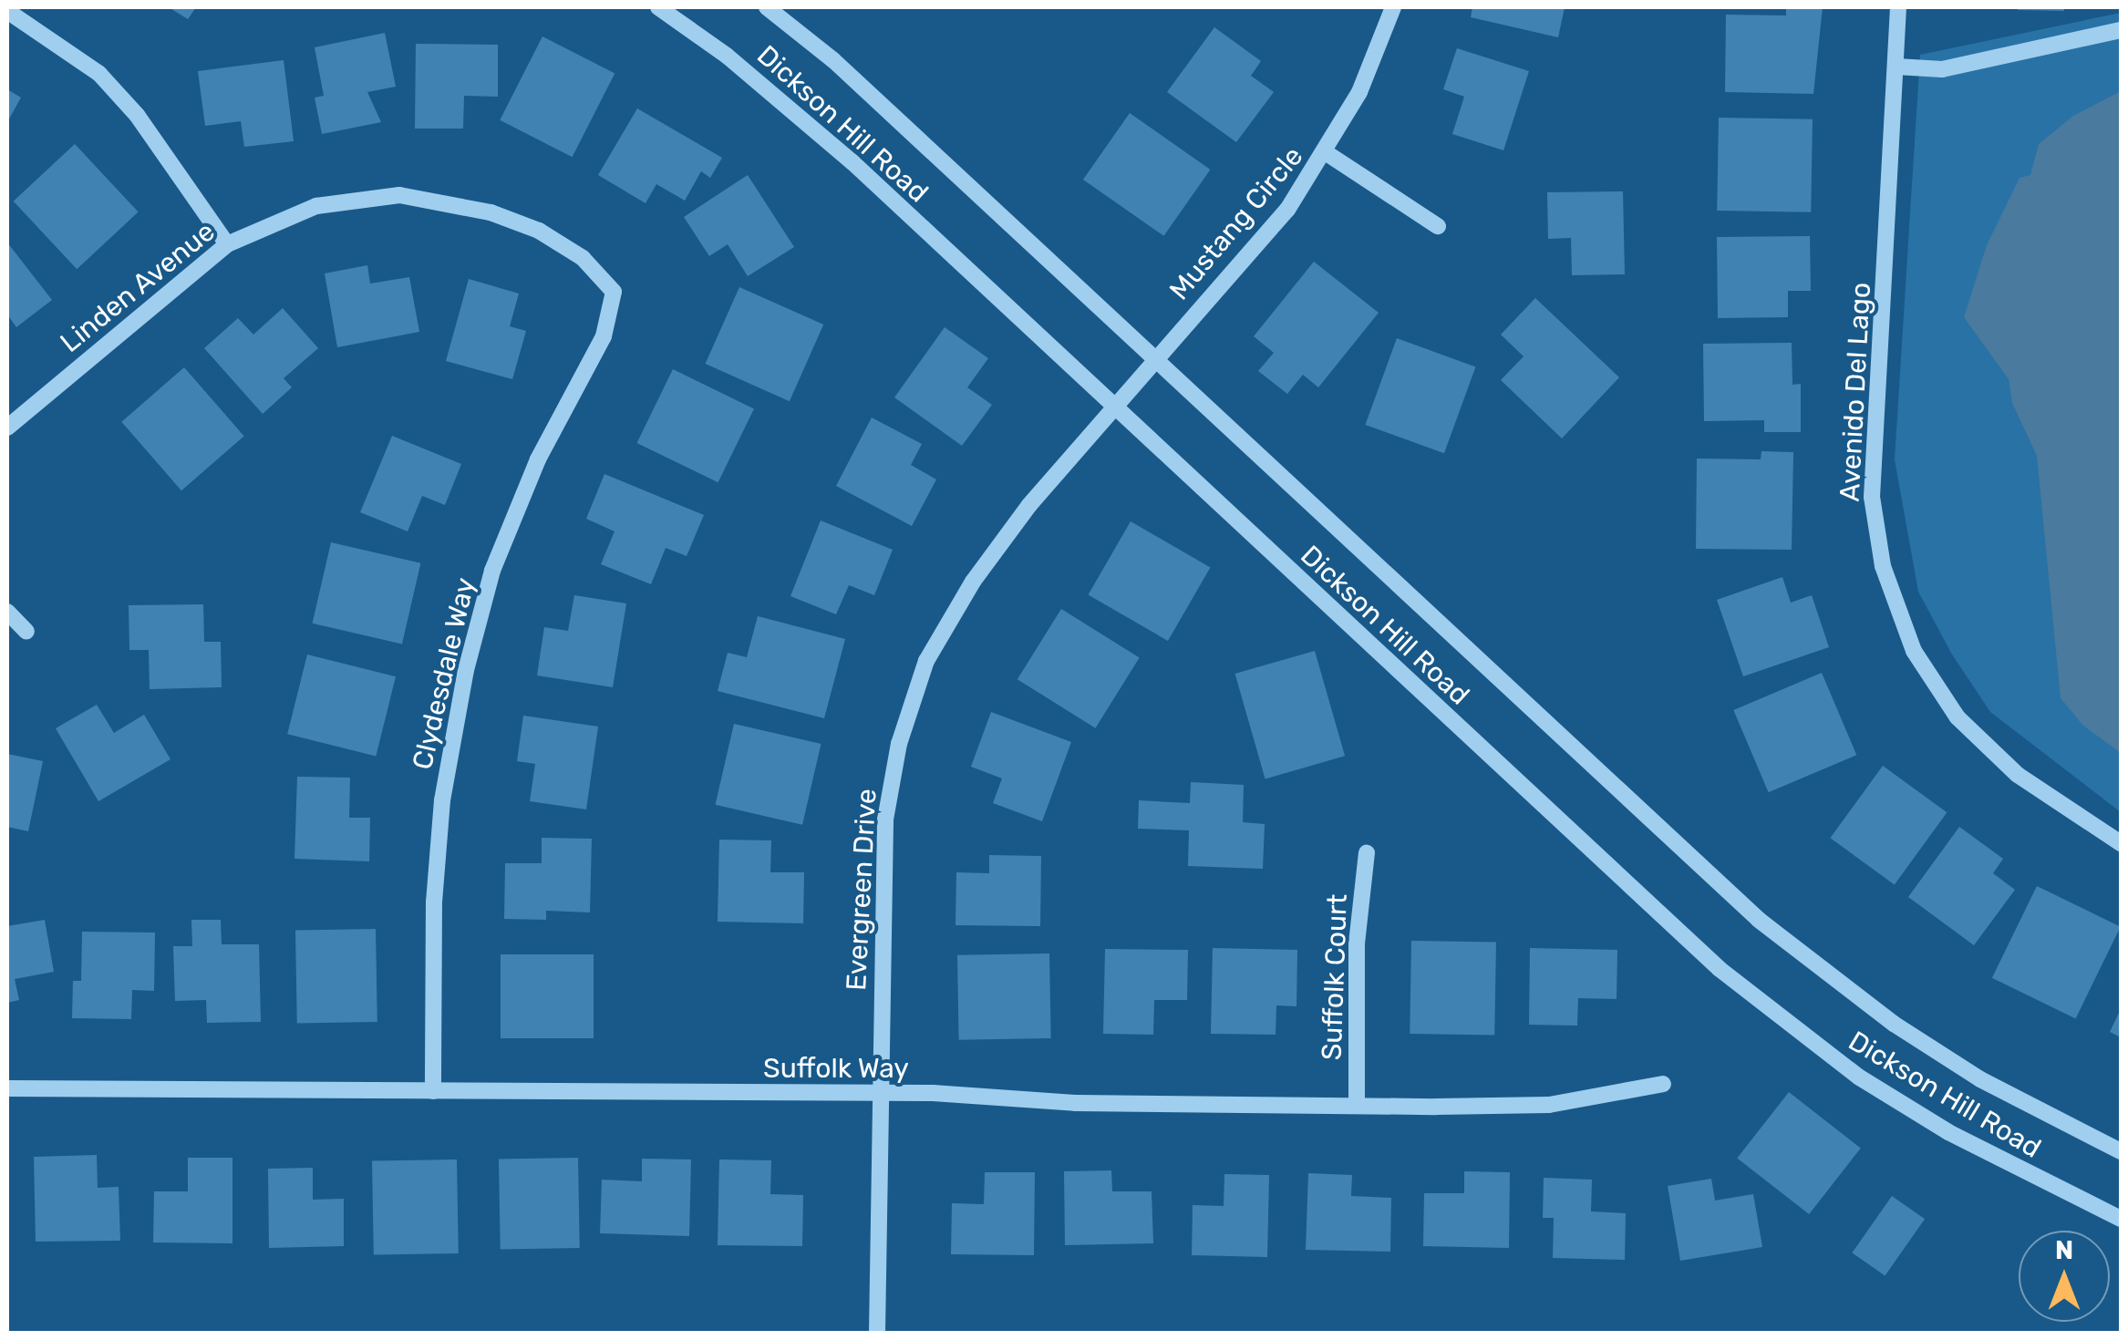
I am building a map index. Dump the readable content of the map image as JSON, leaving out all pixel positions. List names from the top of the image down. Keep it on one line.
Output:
{"streets":{"street":["Dickson Hill Road","Mustang Circle","Linden Avenue","Avenido Del Lago","Clydesdale Way","Evergreen Drive","Suffolk Court","Suffolk Way"]},"crossings":[["Dickson Hill Road","Mustang Circle"],["Dickson Hill Road","Evergreen Drive"],["Mustang Circle","Evergreen Drive"],["Linden Avenue","Clydesdale Way"],["Clydesdale Way","Suffolk Way"],["Evergreen Drive","Suffolk Way"],["Suffolk Court","Suffolk Way"]],"north":"top"}
